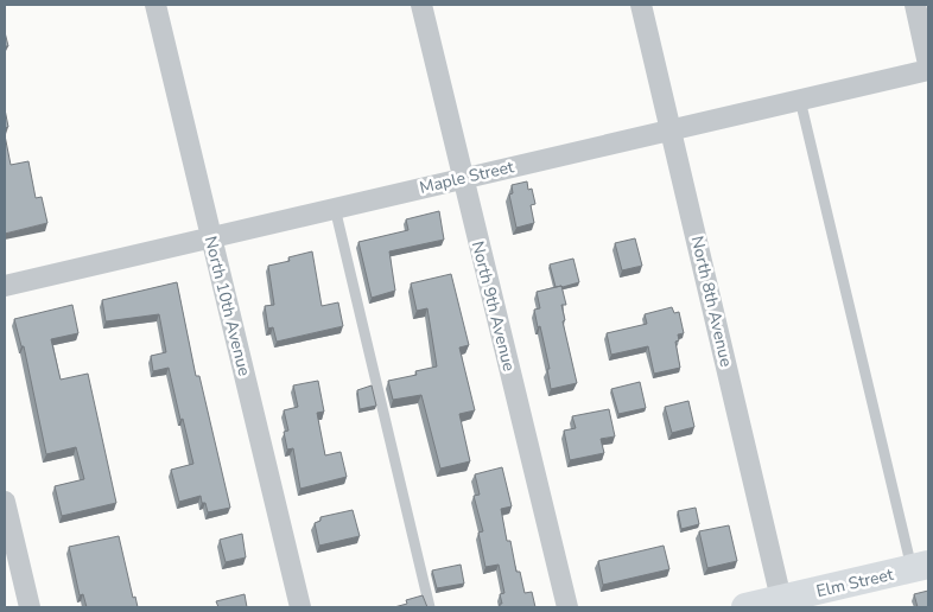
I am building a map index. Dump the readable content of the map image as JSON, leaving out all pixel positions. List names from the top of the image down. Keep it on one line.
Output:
{"streets":{"street":["Maple Street","North 8th Avenue","North 10th Avenue","North 9th Avenue","Elm Street"]},"crossings":[["Maple Street","North 8th Avenue"],["Maple Street","North 10th Avenue"],["Maple Street","North 9th Avenue"],["North 8th Avenue","Elm Street"]]}
